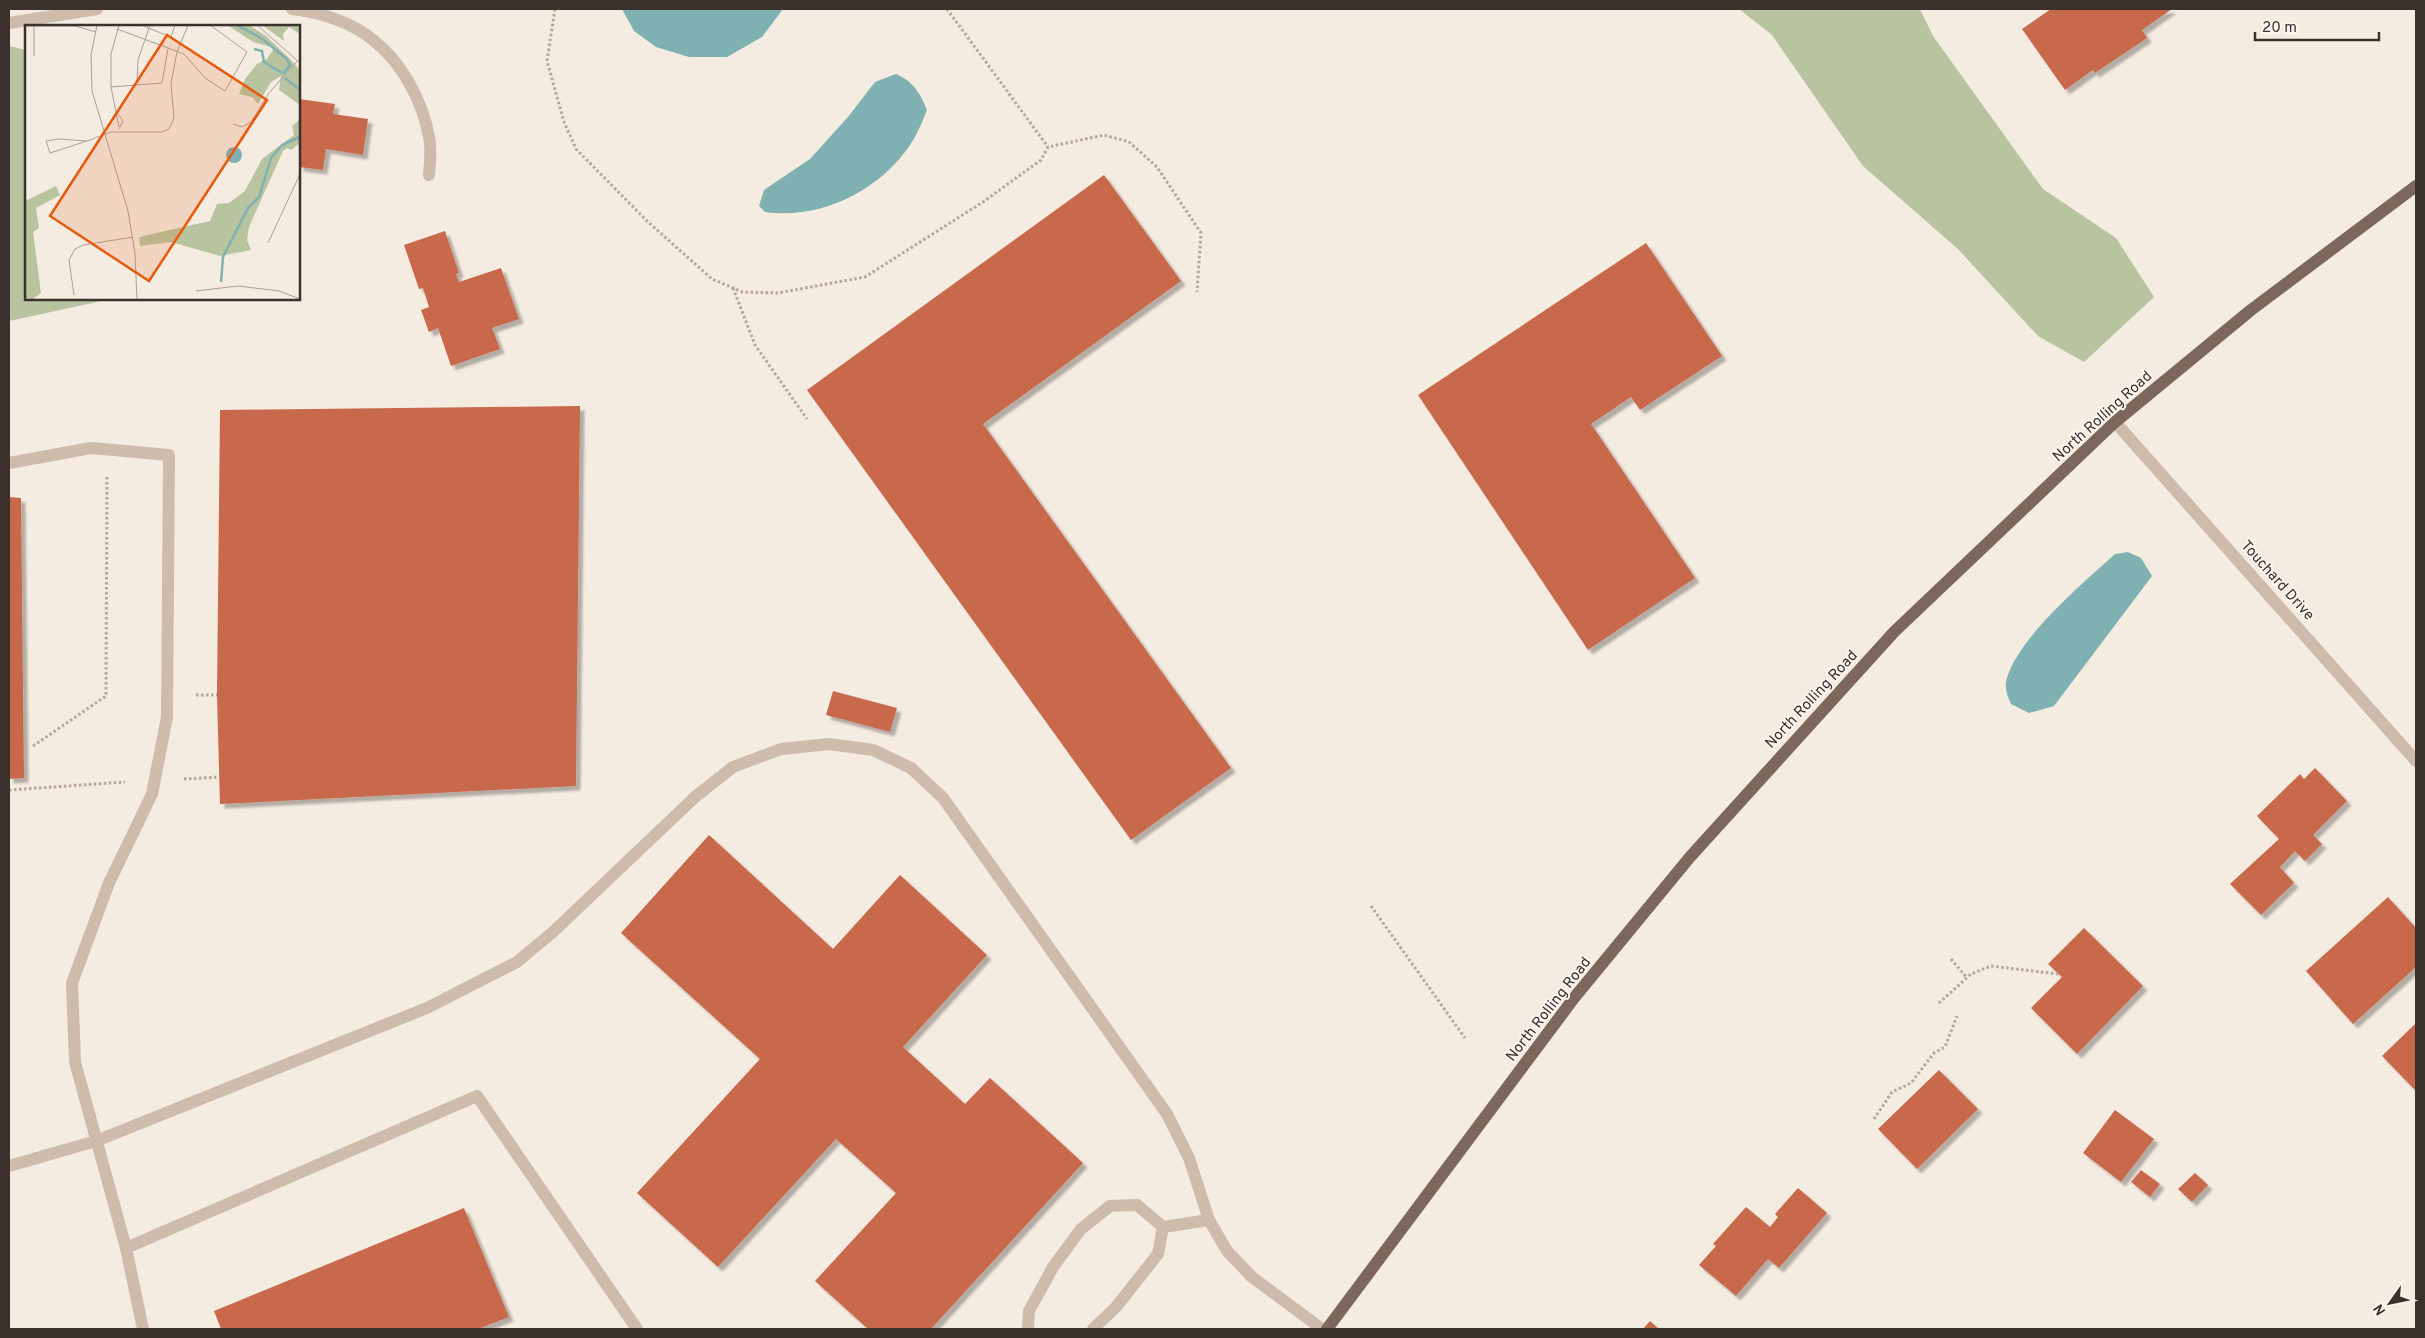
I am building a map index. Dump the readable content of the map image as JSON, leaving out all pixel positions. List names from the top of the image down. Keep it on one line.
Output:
{"streets":{"main road":["North Rolling Road"],"street":["Touchard Drive"]},"crossings":[["North Rolling Road","Touchard Drive"]],"scale_bar":"20 m","north":"bottom left"}
